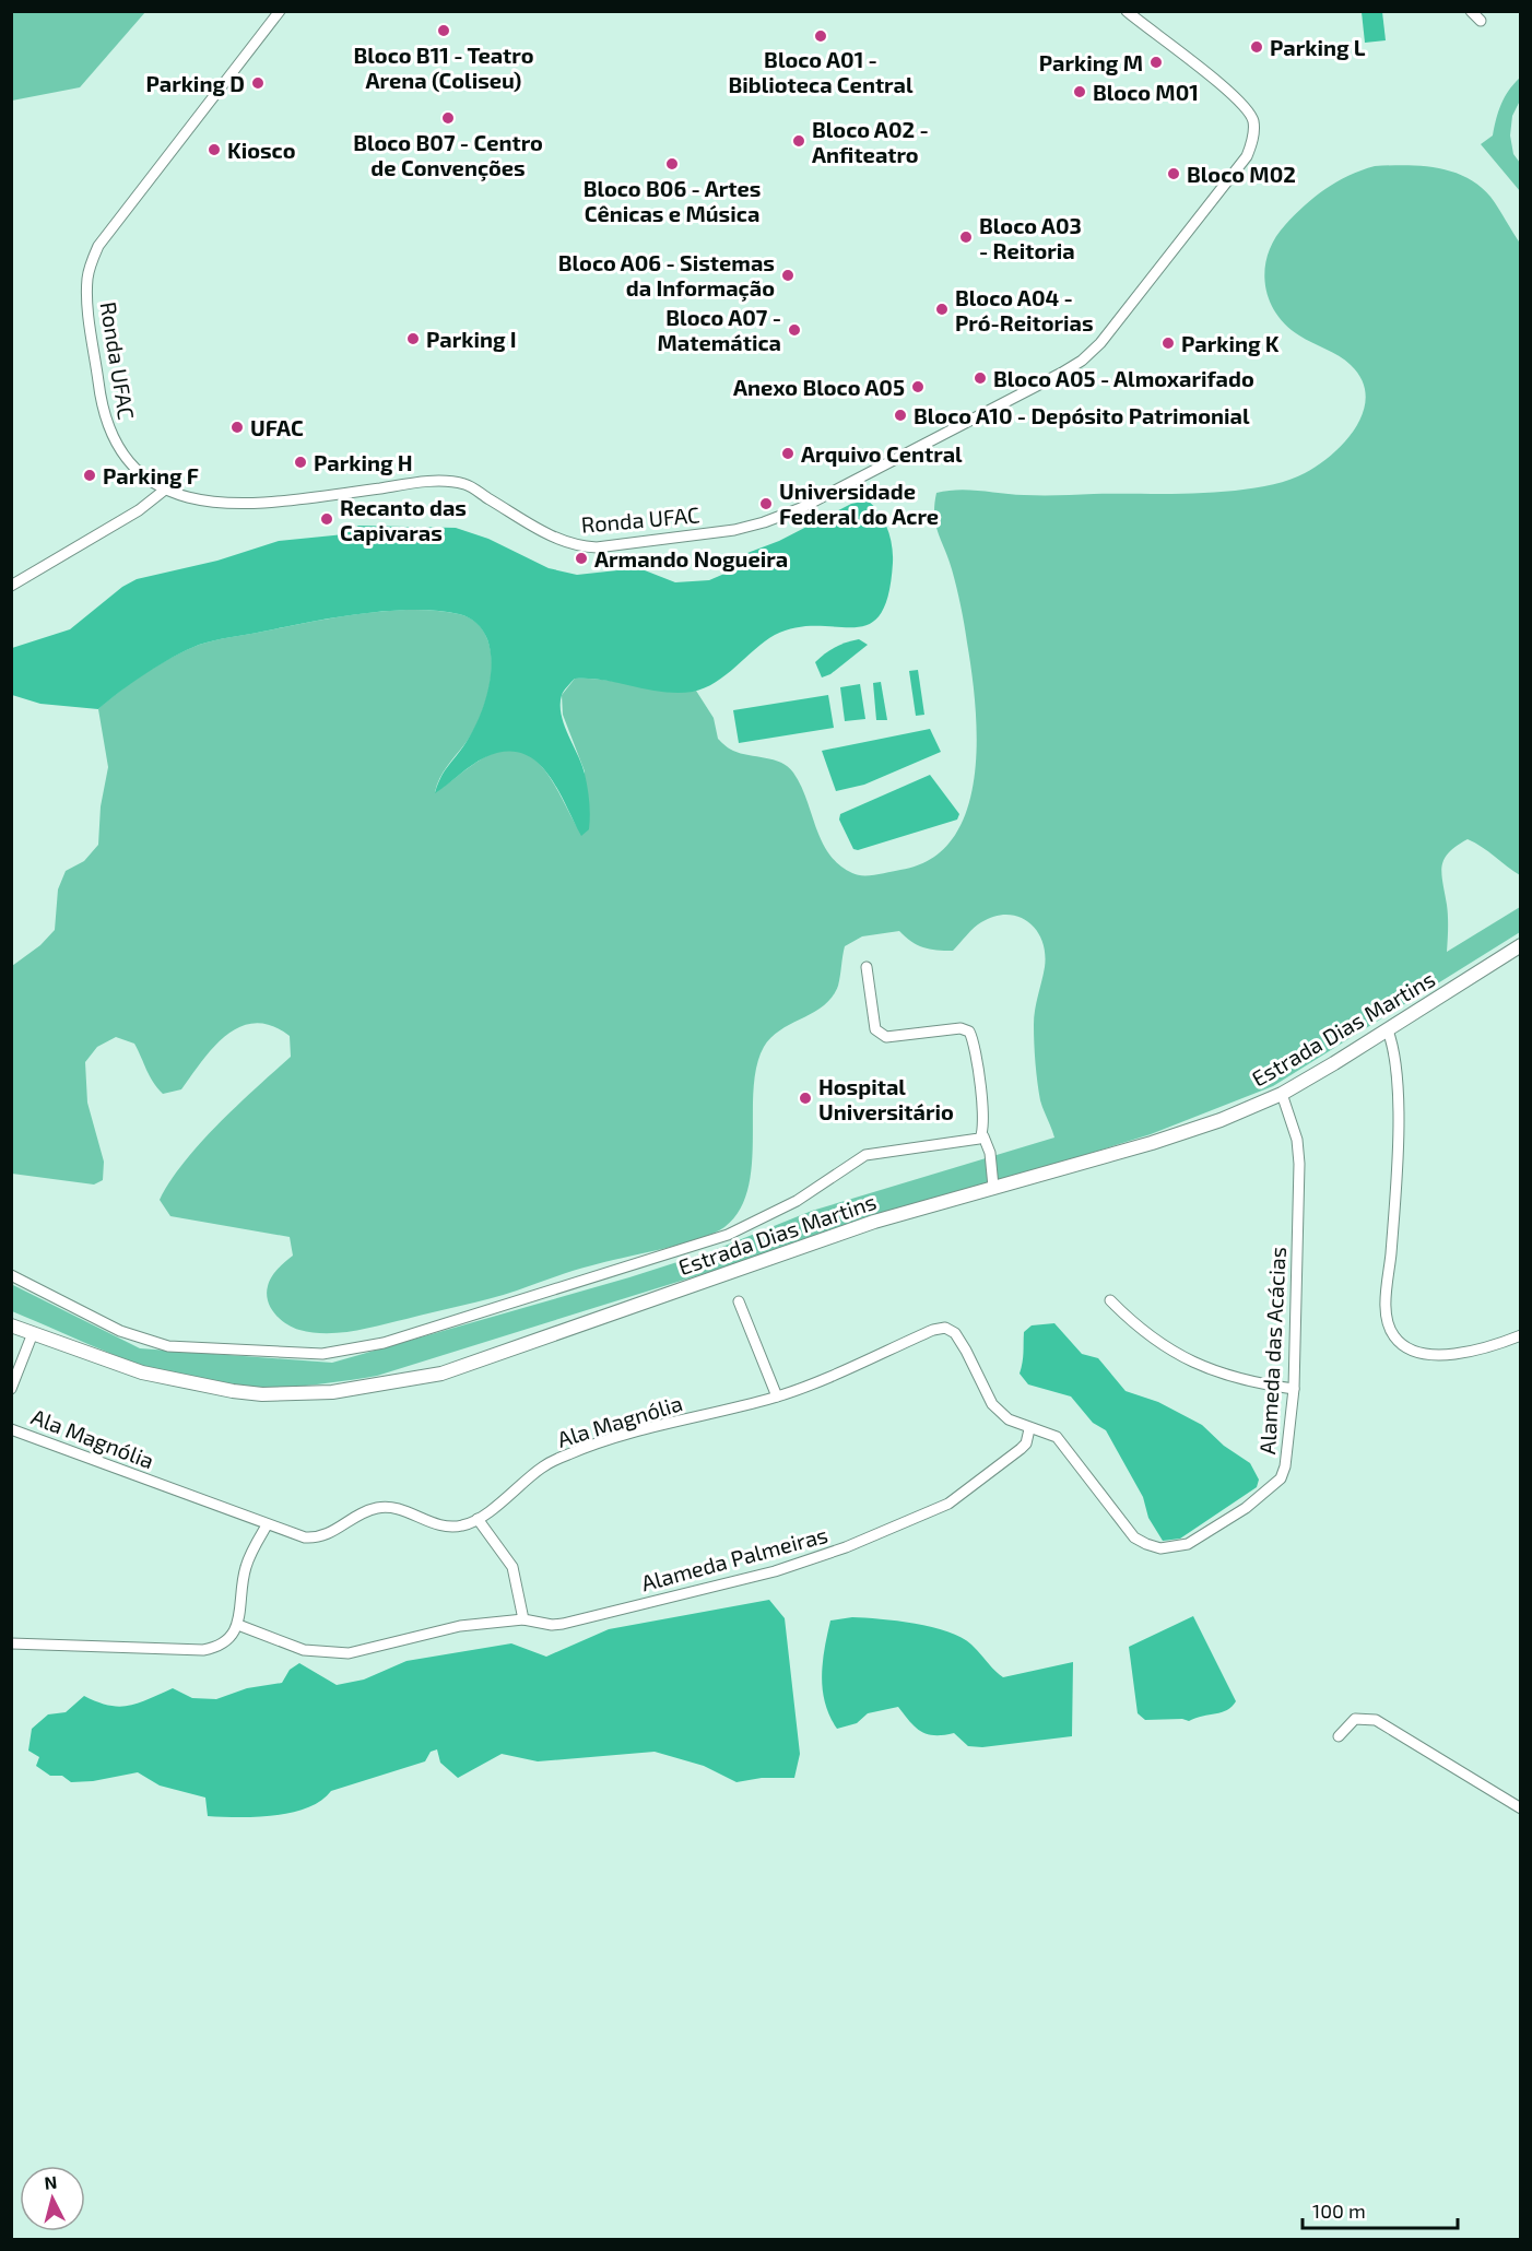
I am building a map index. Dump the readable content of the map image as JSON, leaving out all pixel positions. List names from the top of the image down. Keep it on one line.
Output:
{"streets":{"street":["Ronda UFAC","Estrada Dias Martins","Alameda das Acácias","Ala Magnólia","Alameda Palmeiras"]},"crossings":[["Estrada Dias Martins","Alameda das Acácias"],["Alameda das Acácias","Ala Magnólia"],["Alameda das Acácias","Alameda Palmeiras"]],"places":["Bloco B11 - Teatro Arena (Coliseu)","Bloco A01 - Biblioteca Central","Parking L","Parking M","Parking D","Bloco M01","Bloco B07 - Centro de Convenções","Bloco A02 - Anfiteatro","Kiosco","Bloco B06 - Artes Cênicas e Música","Bloco M02","Bloco A03 - Reitoria","Bloco A06 - Sistemas da Informação","Bloco A04 - Pró-Reitorias","Bloco A07 - Matemática","Parking I","Parking K","Bloco A05 - Almoxarifado","Anexo Bloco A05","Bloco A10 - Depósito Patrimonial","UFAC","Arquivo Central","Parking H","Parking F","Universidade Federal do Acre","Recanto das Capivaras","Armando Nogueira","Hospital Universitário"],"scale_bar":"100 m","north":"top"}
